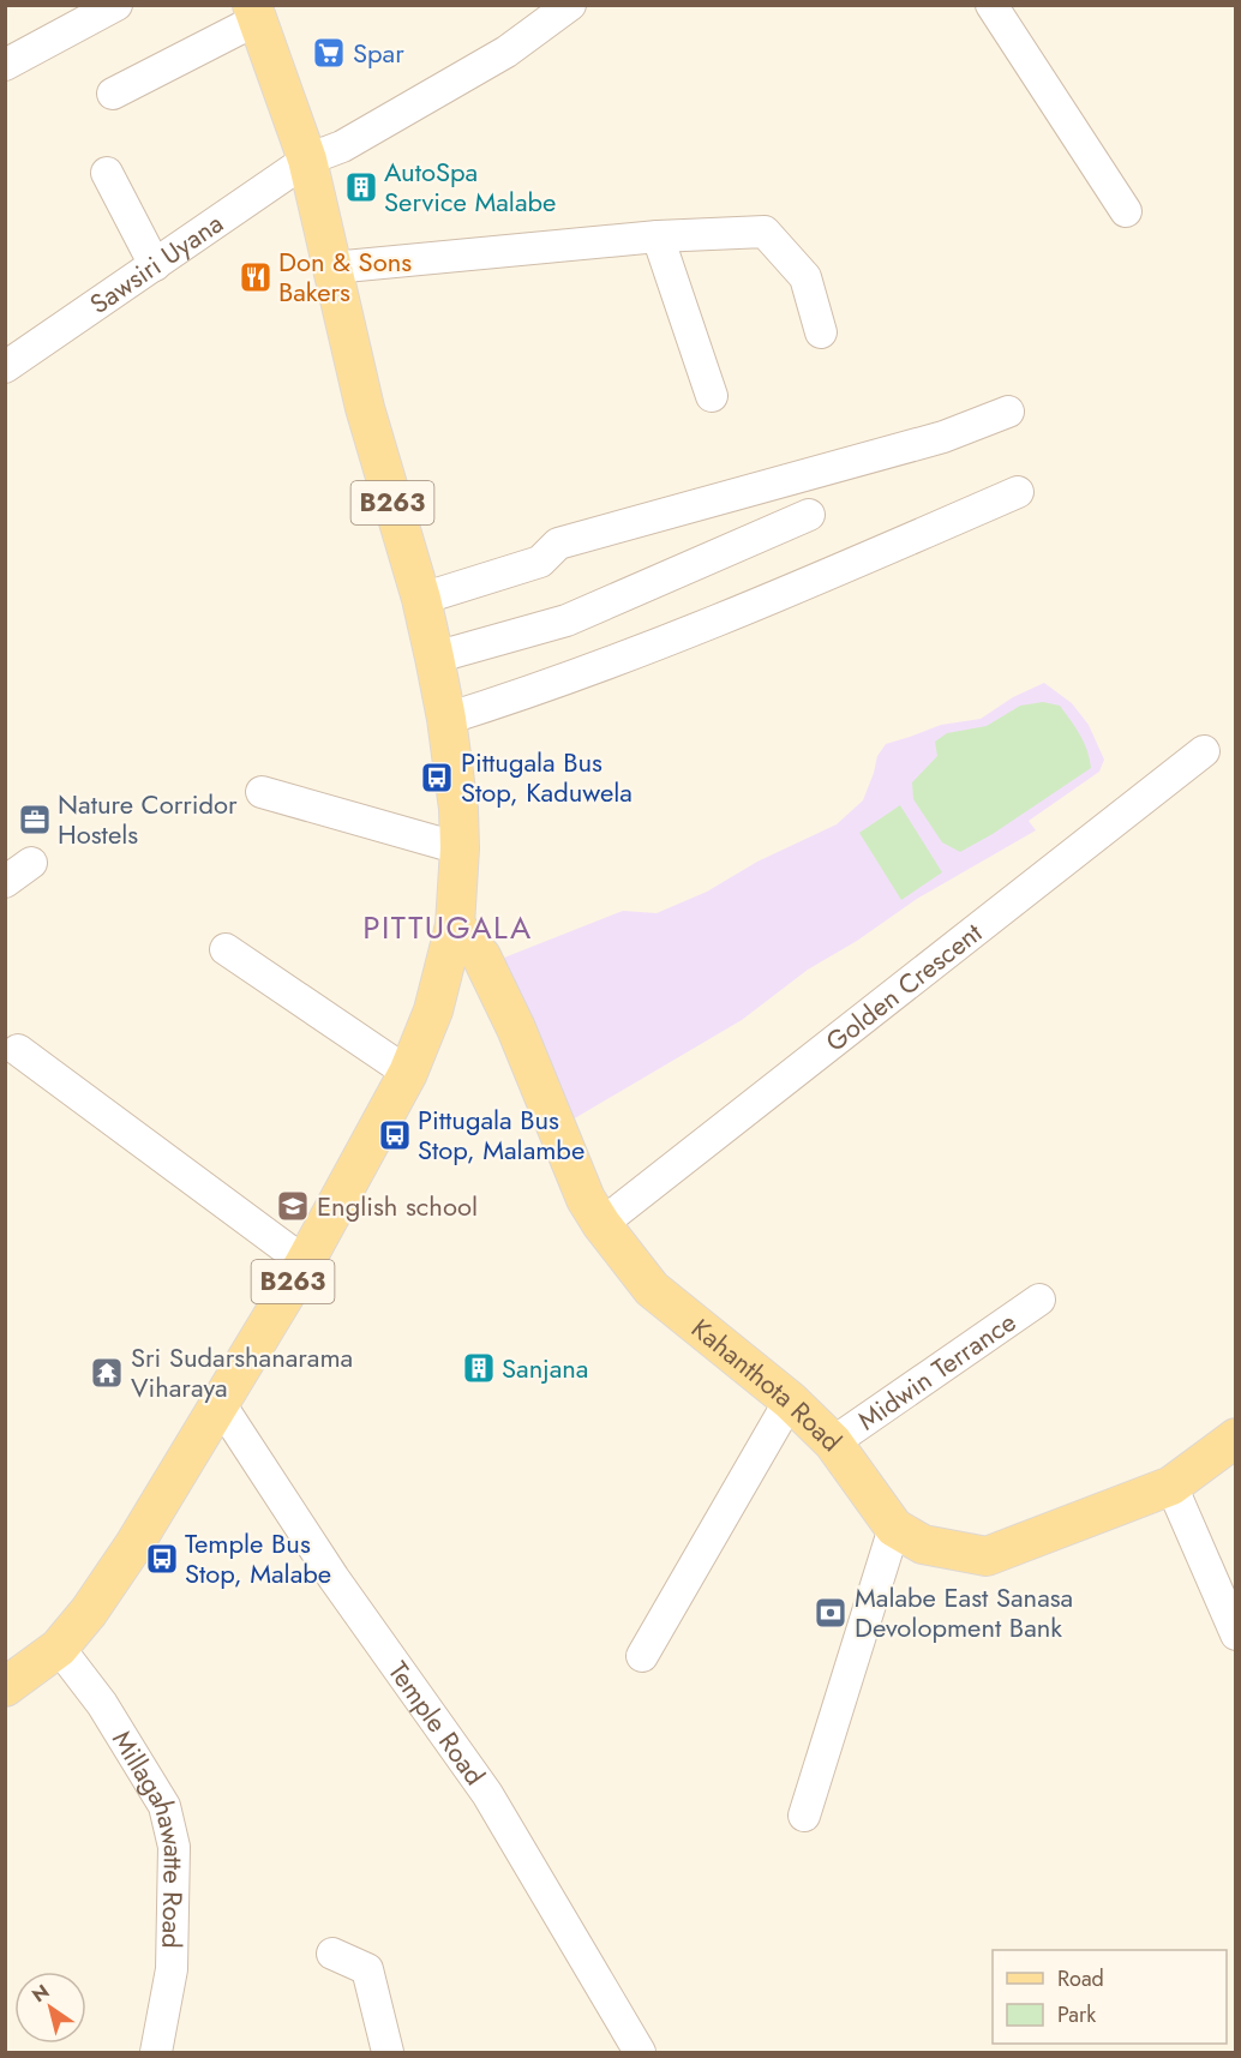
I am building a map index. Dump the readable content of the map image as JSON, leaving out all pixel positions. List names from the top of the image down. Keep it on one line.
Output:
{"streets":{"main road":["B263","Kahanthota Road"],"street":["Sawsiri Uyana","Golden Crescent","Midwin Terrance","Temple Road","Millagahawatte Road"]},"crossings":[["Sawsiri Uyana","B263"],["B263","Kahanthota Road"],["B263","Temple Road"],["B263","Millagahawatte Road"],["Golden Crescent","Kahanthota Road"],["Midwin Terrance","Kahanthota Road"]],"districts":["PITTUGALA"],"places":{"supermarket":["Spar"],"building":["AutoSpa Service Malabe","Sanjana"],"restaurant":["Don & Sons Bakers"],"bus stop":["Pittugala Bus Stop, Kaduwela","Pittugala Bus Stop, Malambe","Temple Bus Stop, Malabe"],"office":["Nature Corridor Hostels"],"school or university":["English school"],"temple":["Sri Sudarshanarama Viharaya"],"bank":["Malabe East Sanasa Devolopment Bank"]},"legend":["Road","Park"],"north":"top left"}
